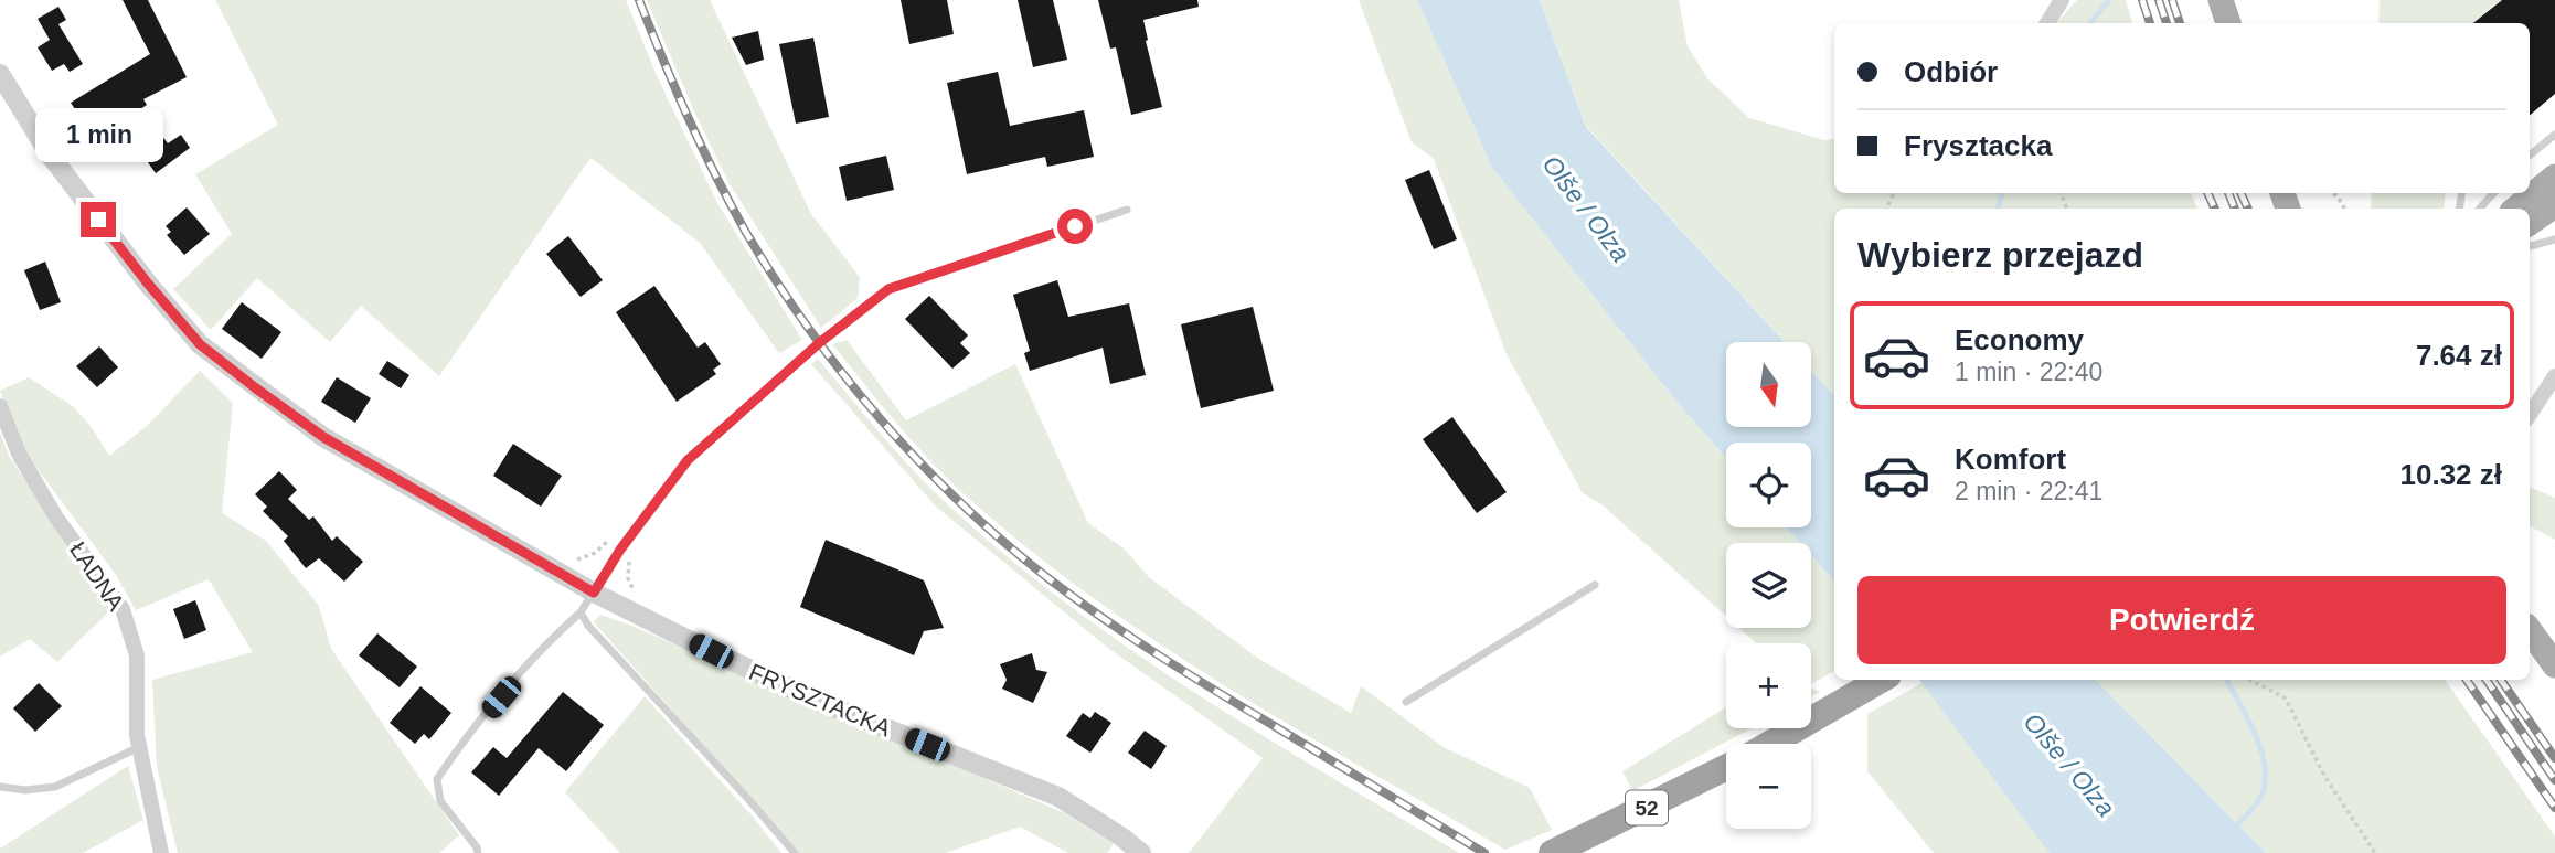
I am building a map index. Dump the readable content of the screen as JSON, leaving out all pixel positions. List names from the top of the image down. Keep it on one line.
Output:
{"streets":{"highway":["52"],"street":["ŁADNA","FRYSZTACKA"]},"water":["Olše / Olza"],"north":"bottom","page":{"banner":["Odbiór","Frysztacka"],"bubble":"1 min","heading":"Wybierz przejazd","list":[{"name":"Economy","note":"1 min · 22:40","value":"7.64 zł"},{"name":"Komfort","note":"2 min · 22:41","value":"10.32 zł"}],"map_buttons":["+","−"],"buttons":"Potwierdź"}}
